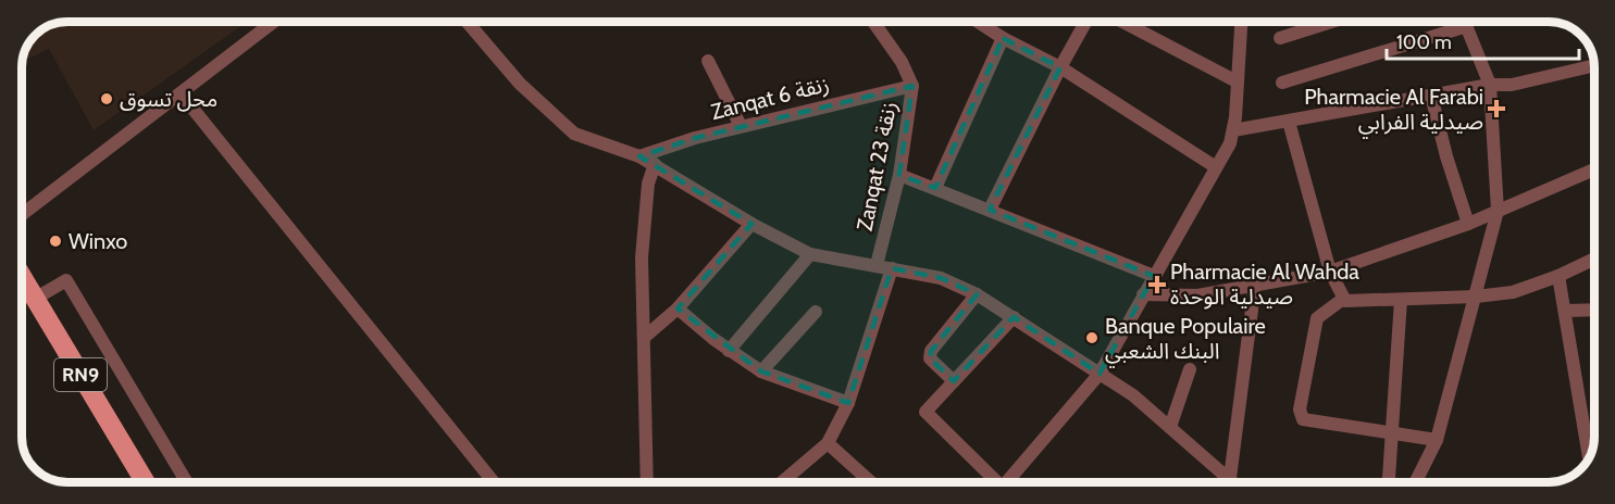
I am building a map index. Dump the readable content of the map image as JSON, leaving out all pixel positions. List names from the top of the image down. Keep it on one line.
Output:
{"streets":{"main road":["RN9"],"street":["Zanqat 6 زنقة","Zanqat 23 زنقة"]},"crossings":[["Zanqat 6 زنقة","Zanqat 23 زنقة"]],"places":{"other":["محل تسوق","Winxo","Banque Populaire البنك الشعبي"],"health":["Pharmacie Al Farabi صيدلية الفرابي","Pharmacie Al Wahda صيدلية الوحدة"]},"scale_bar":"100 m"}
